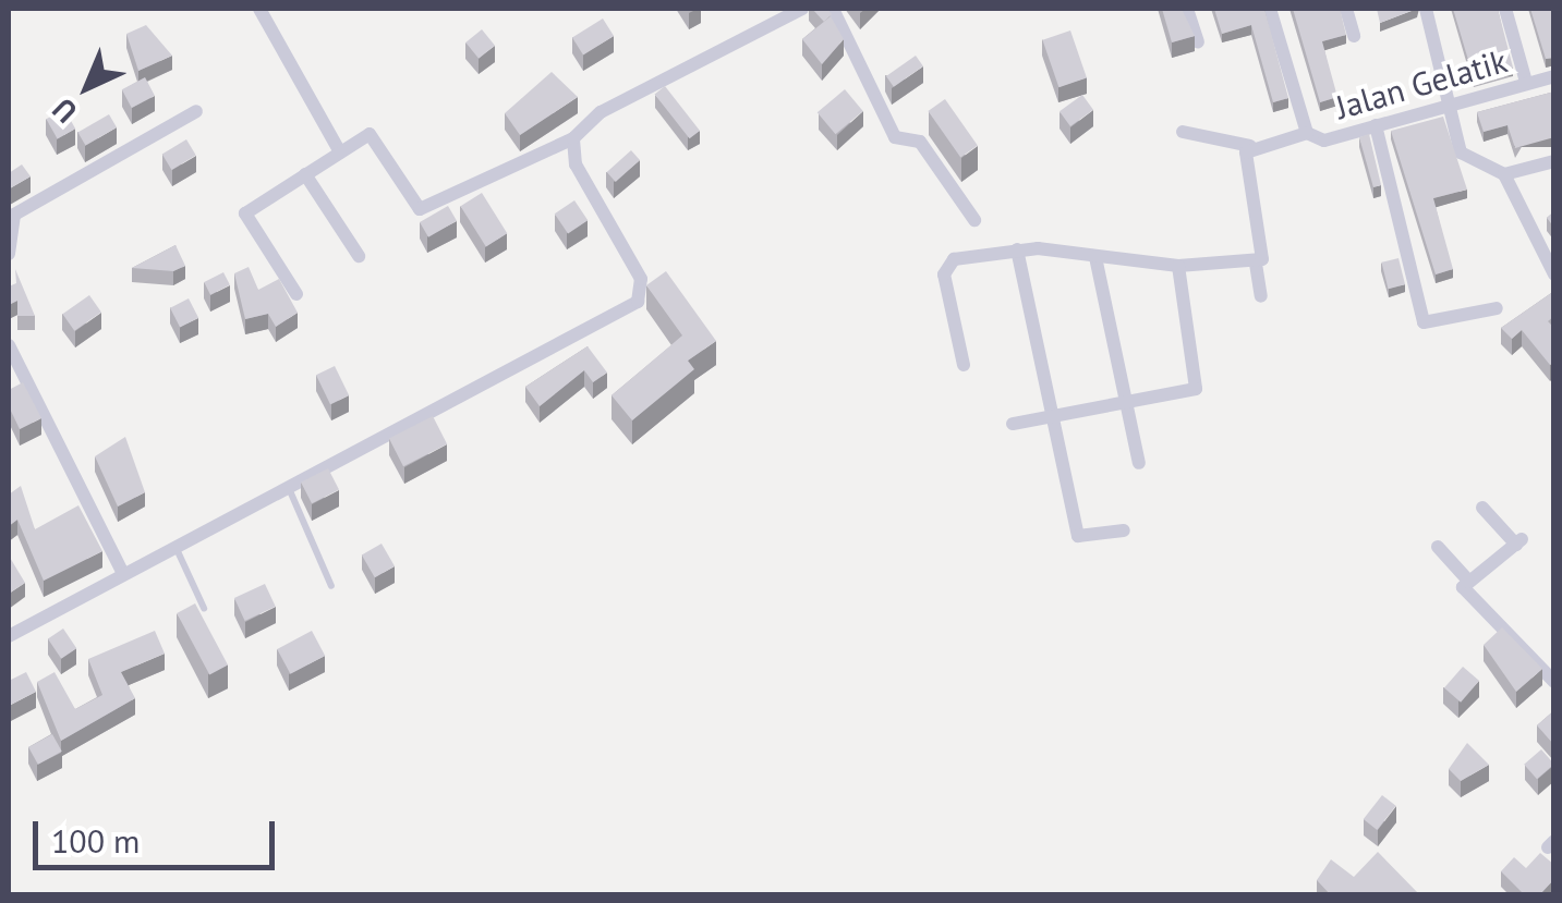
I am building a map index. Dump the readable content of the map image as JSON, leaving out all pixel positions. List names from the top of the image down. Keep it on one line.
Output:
{"streets":{"street":["Jalan Gelatik"]},"scale_bar":"100 m","north":"bottom left"}
